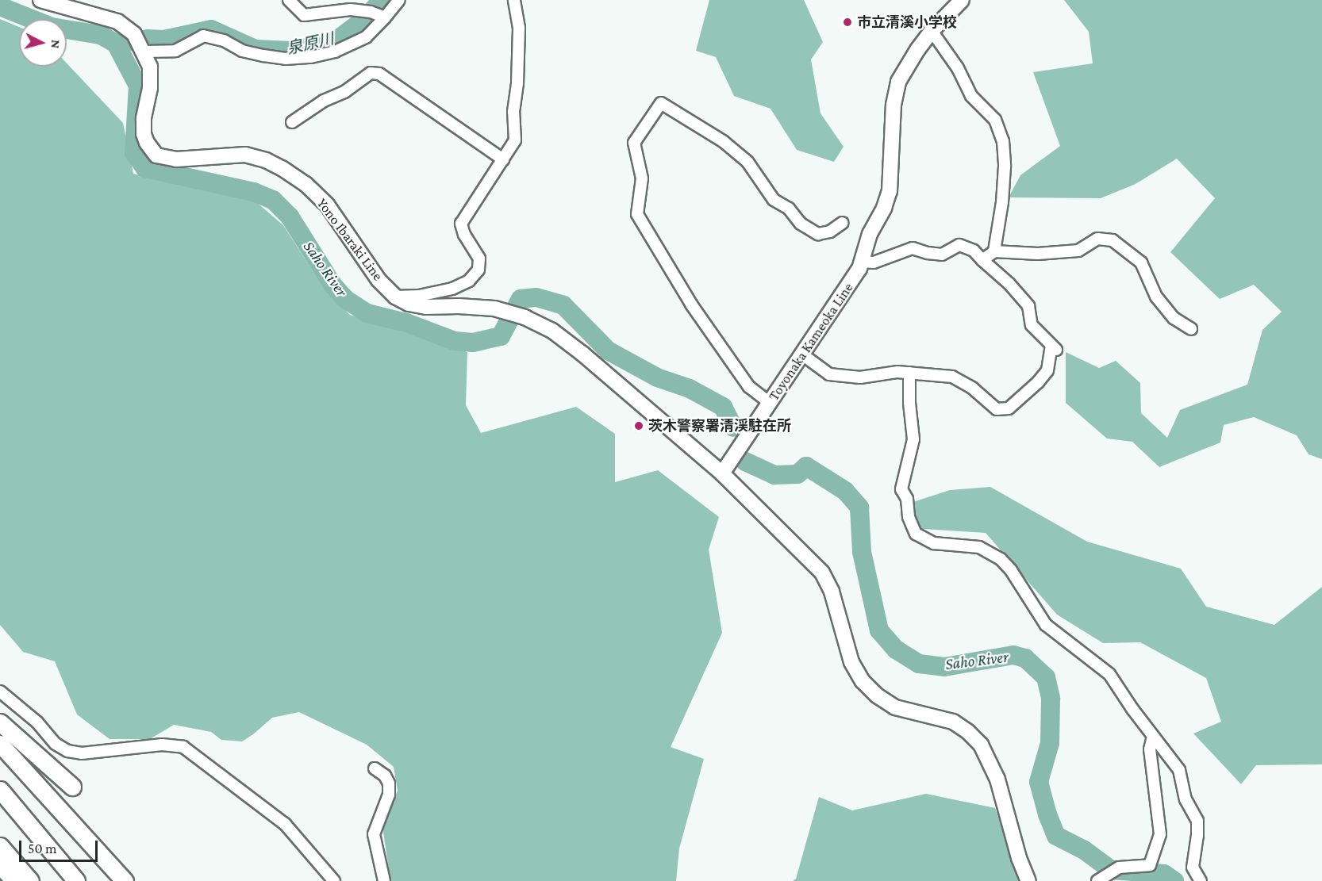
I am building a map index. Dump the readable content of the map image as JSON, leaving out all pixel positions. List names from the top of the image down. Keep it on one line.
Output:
{"streets":{"main road":["Yono Ibaraki Line","Toyonaka Kameoka Line"]},"crossings":[["Yono Ibaraki Line","Toyonaka Kameoka Line"]],"water":["泉原川","Saho River"],"places":["市立清溪小学校","茨木警察署清渓駐在所"],"scale_bar":"50 m","north":"right"}
